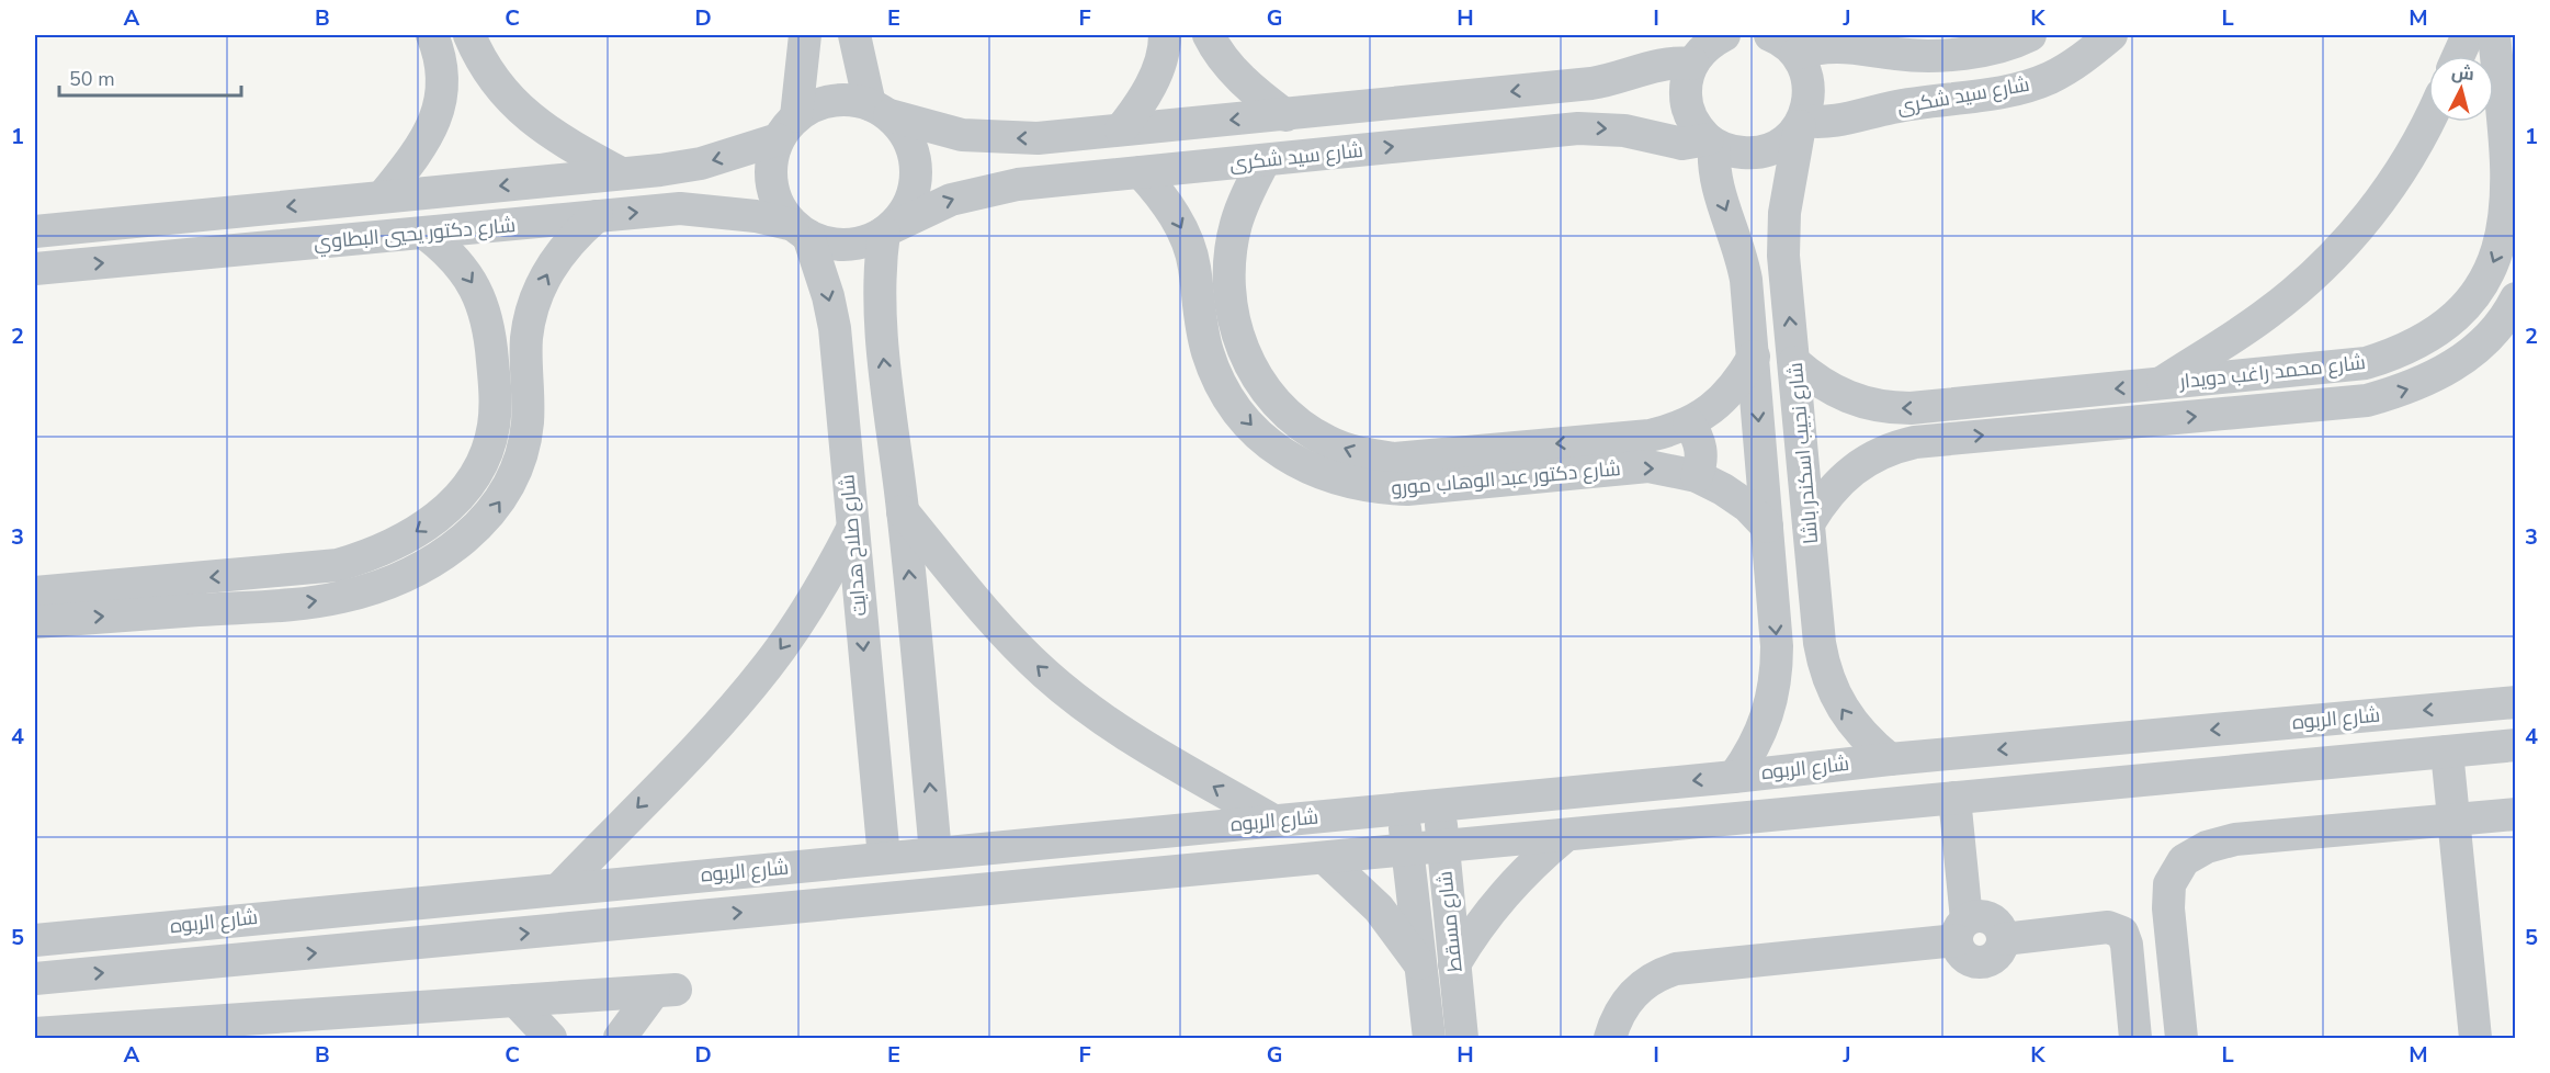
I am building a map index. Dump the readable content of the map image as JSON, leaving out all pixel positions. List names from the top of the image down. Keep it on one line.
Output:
{"streets":{"street":["شارع سيد شكرى","شارع دكتور يحيي البطاوي","شارع محمد راغب دويدار","شارع نجيب اسكندر باشا","شارع دكتور عبد الوهاب مورو","شارع صلاح هدايت","شارع الربوه","شارع مسقط"]},"crossings":[["شارع سيد شكرى","شارع دكتور يحيي البطاوي"],["شارع سيد شكرى","شارع نجيب اسكندر باشا"],["شارع سيد شكرى","شارع دكتور عبد الوهاب مورو"],["شارع سيد شكرى","شارع صلاح هدايت"],["شارع دكتور يحيي البطاوي","شارع صلاح هدايت"],["شارع محمد راغب دويدار","شارع نجيب اسكندر باشا"],["شارع نجيب اسكندر باشا","شارع دكتور عبد الوهاب مورو"],["شارع نجيب اسكندر باشا","شارع الربوه"],["شارع صلاح هدايت","شارع الربوه"],["شارع الربوه","شارع مسقط"]],"scale_bar":"50 m","north":"top","grid":{"columns":["A","B","C","D","E","F","G","H","I","J","K","L","M"],"rows":["1","2","3","4","5"]}}
